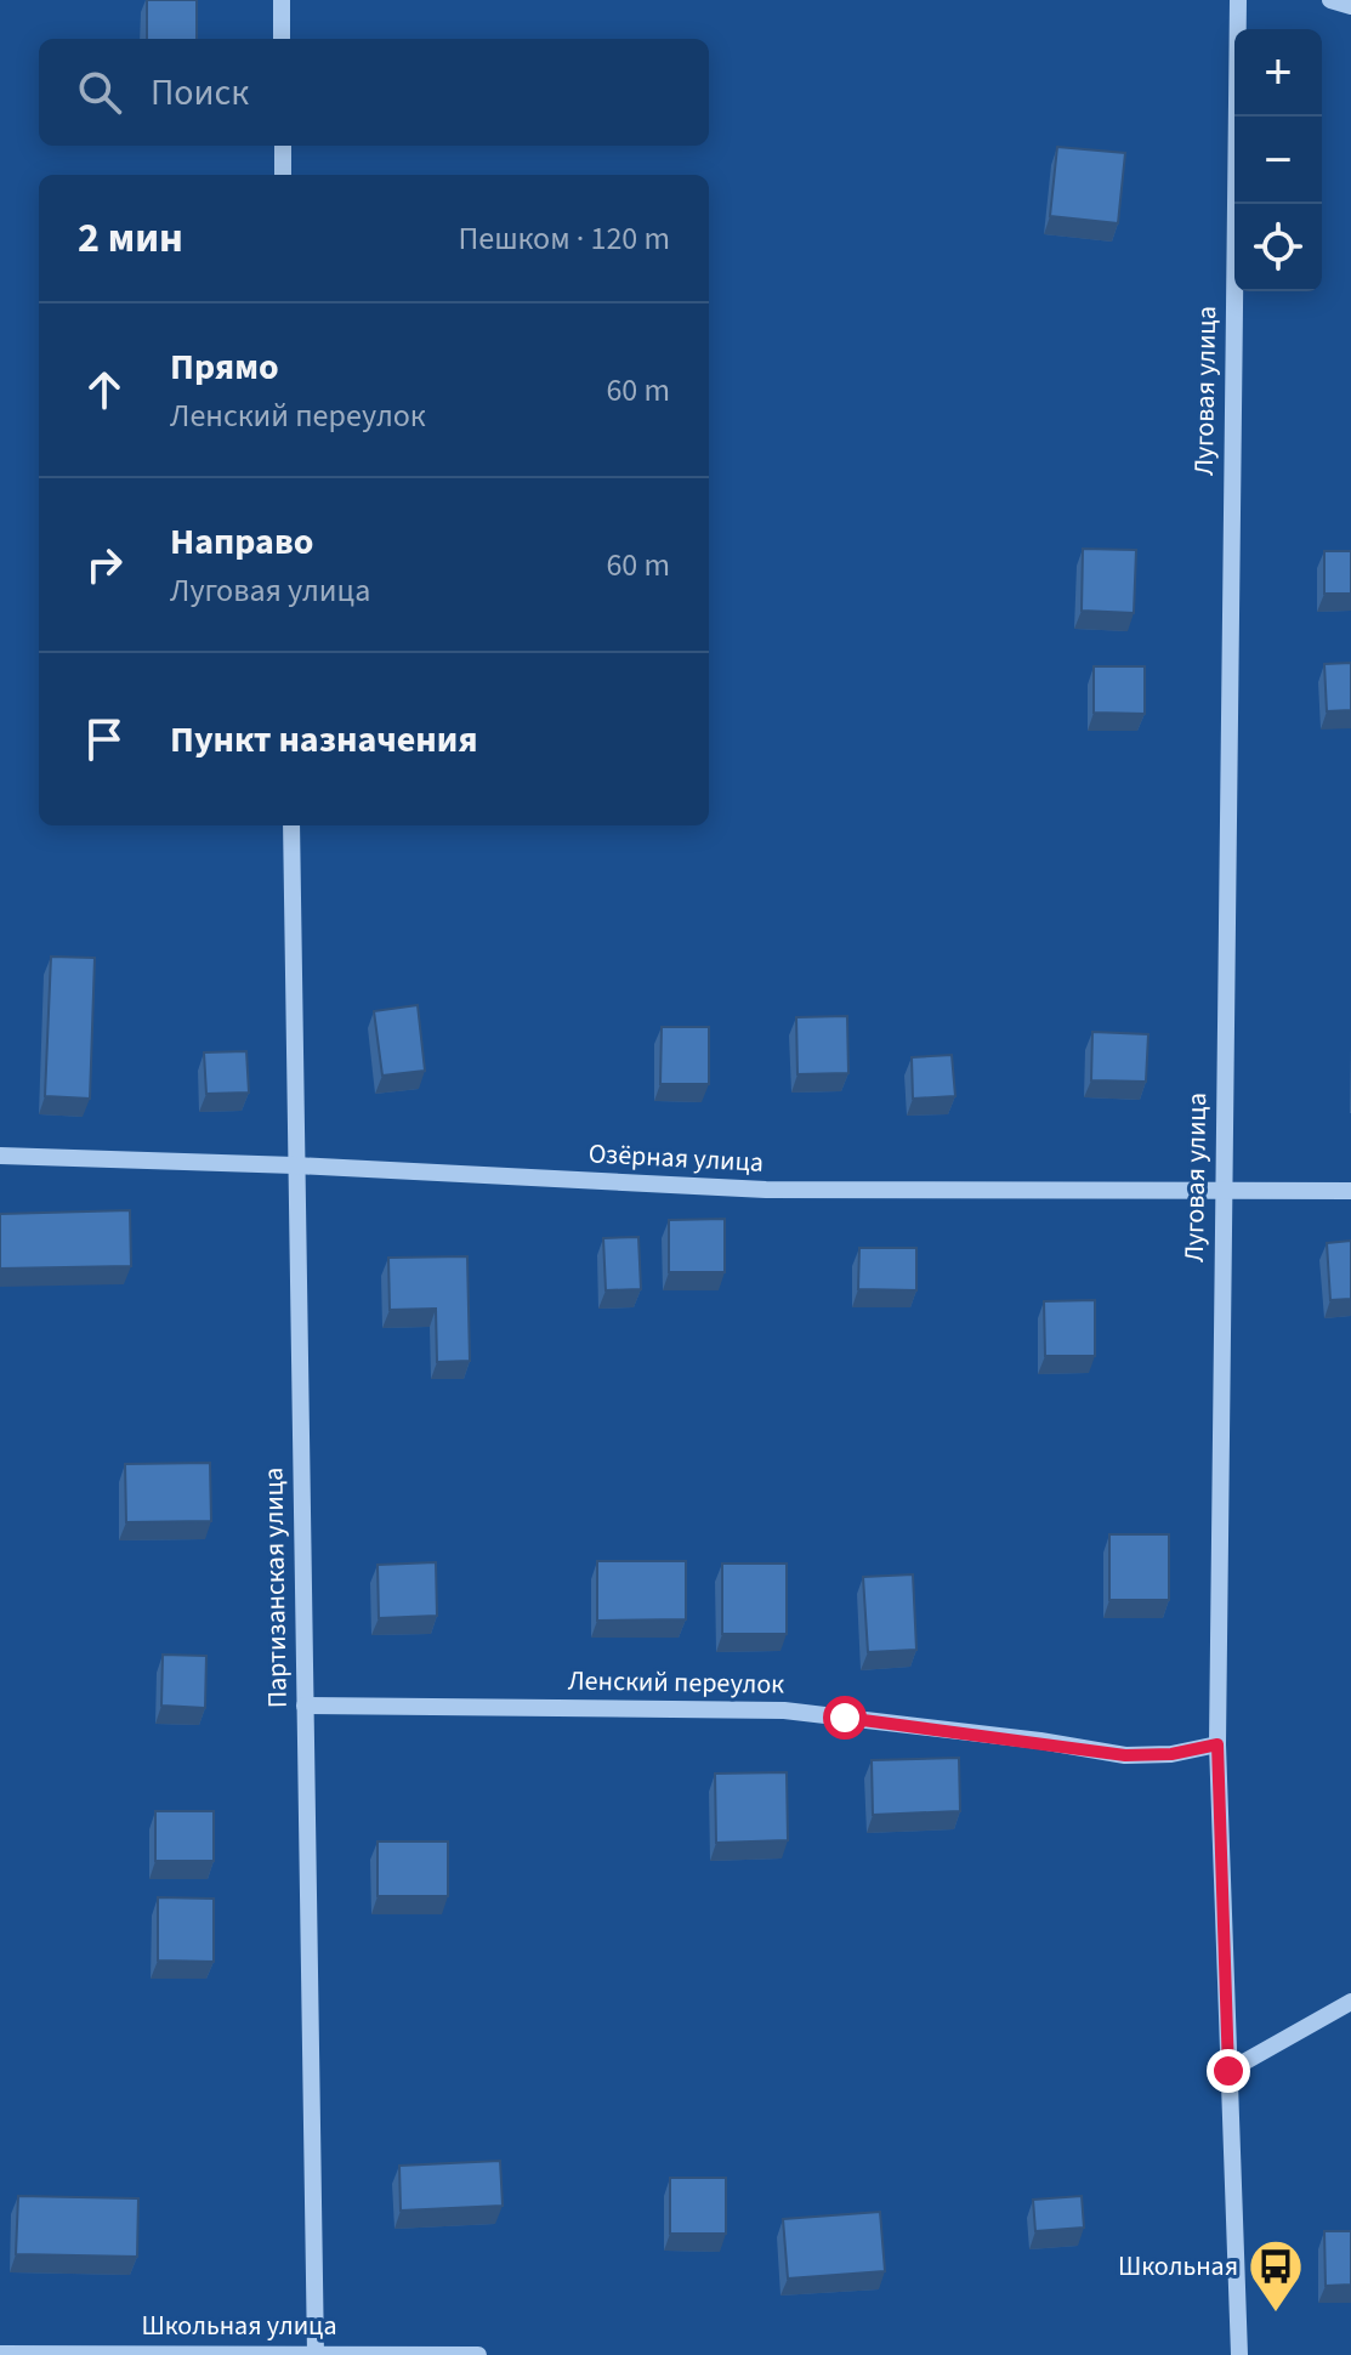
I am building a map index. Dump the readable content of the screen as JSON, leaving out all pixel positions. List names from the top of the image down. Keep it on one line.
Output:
{"streets":{"street":["Луговая улица","Озёрная улица","Партизанская улица","Ленский переулок","Школьная улица"]},"crossings":[["Луговая улица","Озёрная улица"],["Луговая улица","Ленский переулок"],["Озёрная улица","Партизанская улица"],["Партизанская улица","Ленский переулок"],["Партизанская улица","Школьная улица"]],"places":{"bus stop":["Школьная"]},"page":{"map_buttons":["+","−"],"search":"Поиск","heading":["2 мин","Пешком · 120 m"],"list":[["Прямо","Ленский переулок","60 m"],["Направо","Луговая улица","60 m"],"Пункт назначения"]}}
